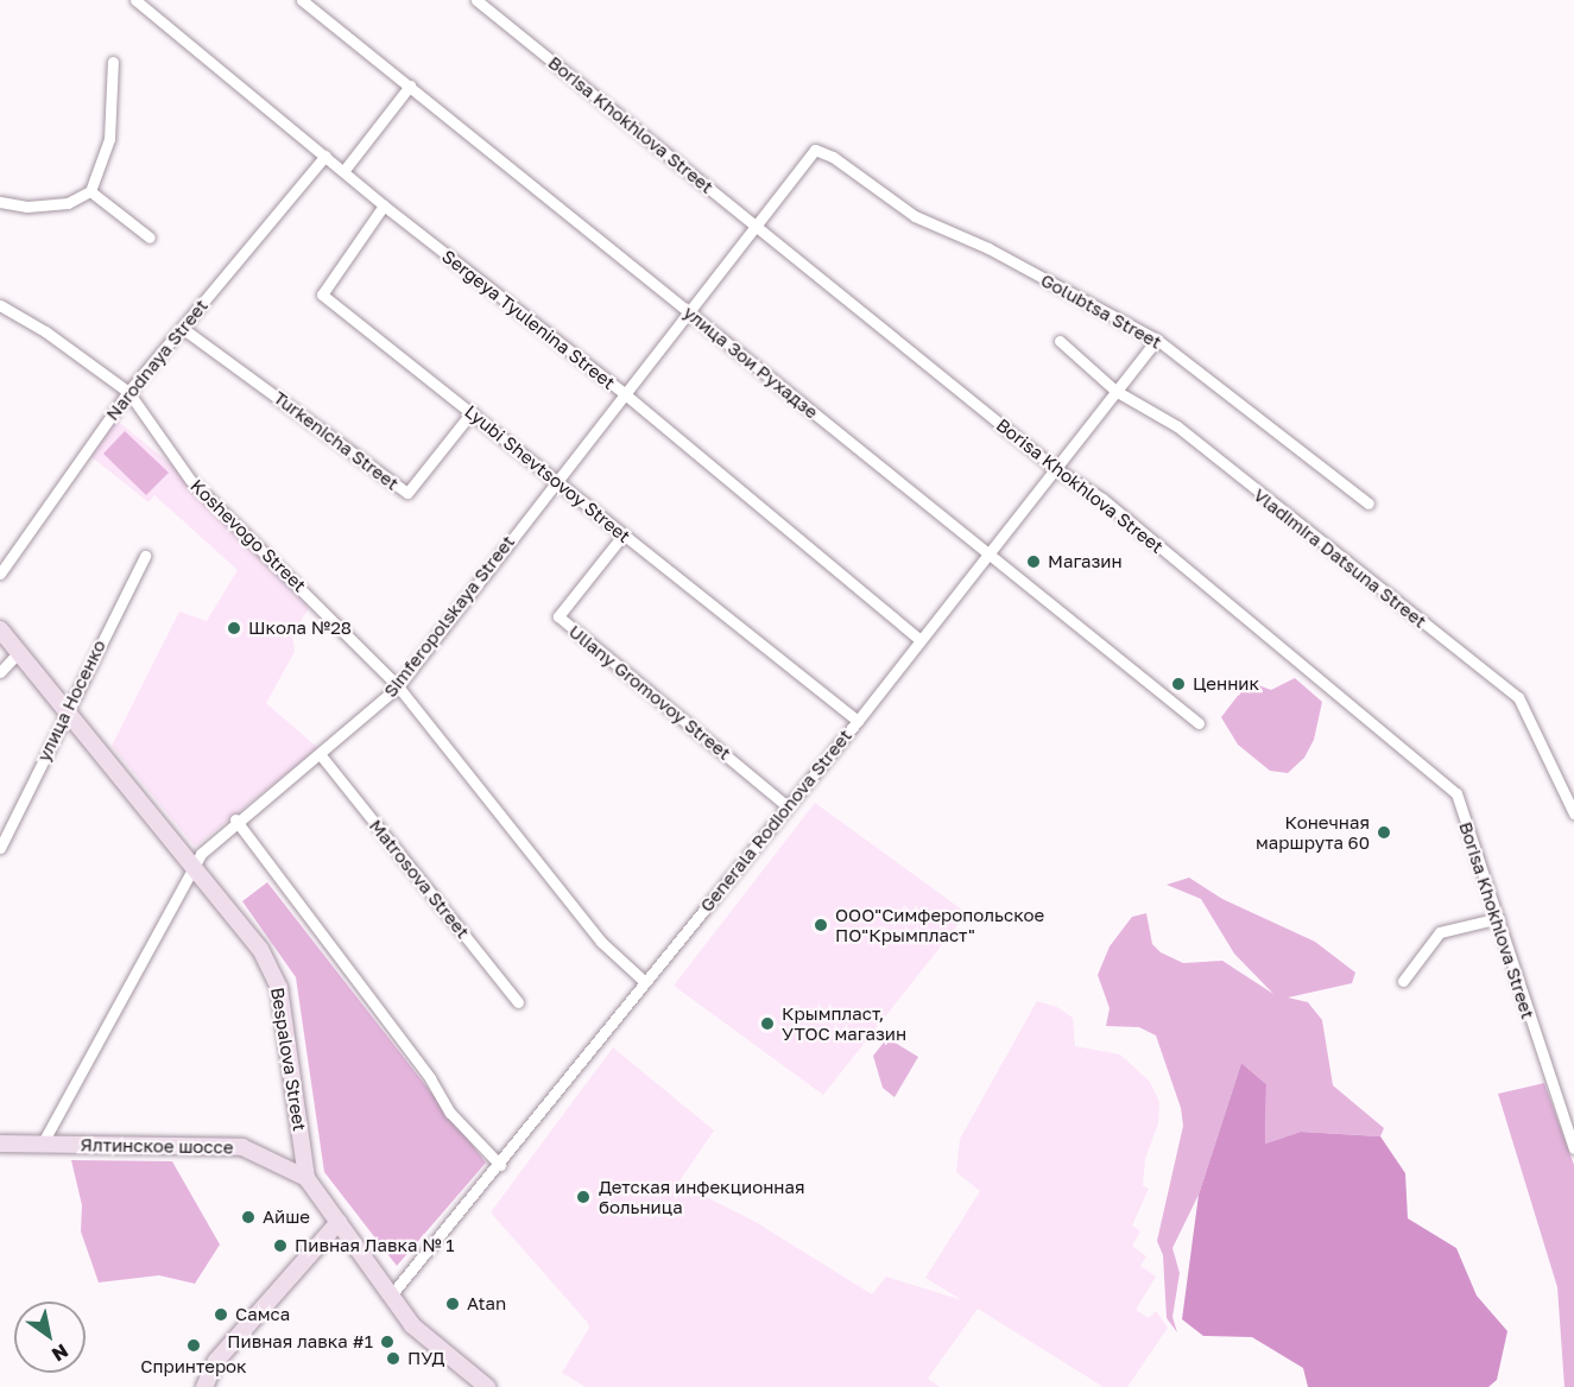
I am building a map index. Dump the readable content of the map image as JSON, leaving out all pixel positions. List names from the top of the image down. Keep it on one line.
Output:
{"streets":{"main road":["Bespalova Street","Ялтинское шоссе"],"street":["Borisa Khokhlova Street","Golubtsa Street","Sergeya Tyulenina Street","Narodnaya Street","улица Зои Рухадзе","Turkenicha Street","Lyubi Shevtsovoy Street","Koshevogo Street","Vladimira Datsuna Street","Simferopolskaya Street","Uliany Gromovoy Street","улица Носенко","Generala Rodionova Street","Matrosova Street"]},"crossings":[["Borisa Khokhlova Street","Simferopolskaya Street"],["Borisa Khokhlova Street","Generala Rodionova Street"],["Golubtsa Street","Simferopolskaya Street"],["Golubtsa Street","Generala Rodionova Street"],["Sergeya Tyulenina Street","Narodnaya Street"],["Sergeya Tyulenina Street","Lyubi Shevtsovoy Street"],["Sergeya Tyulenina Street","Simferopolskaya Street"],["Sergeya Tyulenina Street","Generala Rodionova Street"],["Narodnaya Street","Turkenicha Street"],["Narodnaya Street","Koshevogo Street"],["улица Зои Рухадзе","Simferopolskaya Street"],["улица Зои Рухадзе","Generala Rodionova Street"],["Turkenicha Street","Lyubi Shevtsovoy Street"],["Lyubi Shevtsovoy Street","Simferopolskaya Street"],["Lyubi Shevtsovoy Street","Uliany Gromovoy Street"],["Lyubi Shevtsovoy Street","Generala Rodionova Street"],["Koshevogo Street","Simferopolskaya Street"],["Koshevogo Street","Generala Rodionova Street"],["Vladimira Datsuna Street","Generala Rodionova Street"],["Simferopolskaya Street","Matrosova Street"],["Simferopolskaya Street","Bespalova Street"],["Simferopolskaya Street","Ялтинское шоссе"],["Uliany Gromovoy Street","Generala Rodionova Street"],["улица Носенко","Bespalova Street"],["Generala Rodionova Street","Bespalova Street"],["Bespalova Street","Ялтинское шоссе"]],"places":["Магазин","Школа №28","Ценник","Конечная маршрута 60","ООО\"Симферопольское ПО\"Крымпласт\"","Крымпласт, УТОС магазин","Детская инфекционная больница","Айше","Пивная Лавка № 1","Atan","Самса","Пивная лавка #1","Спринтерок","ПУД"],"north":"bottom right"}
